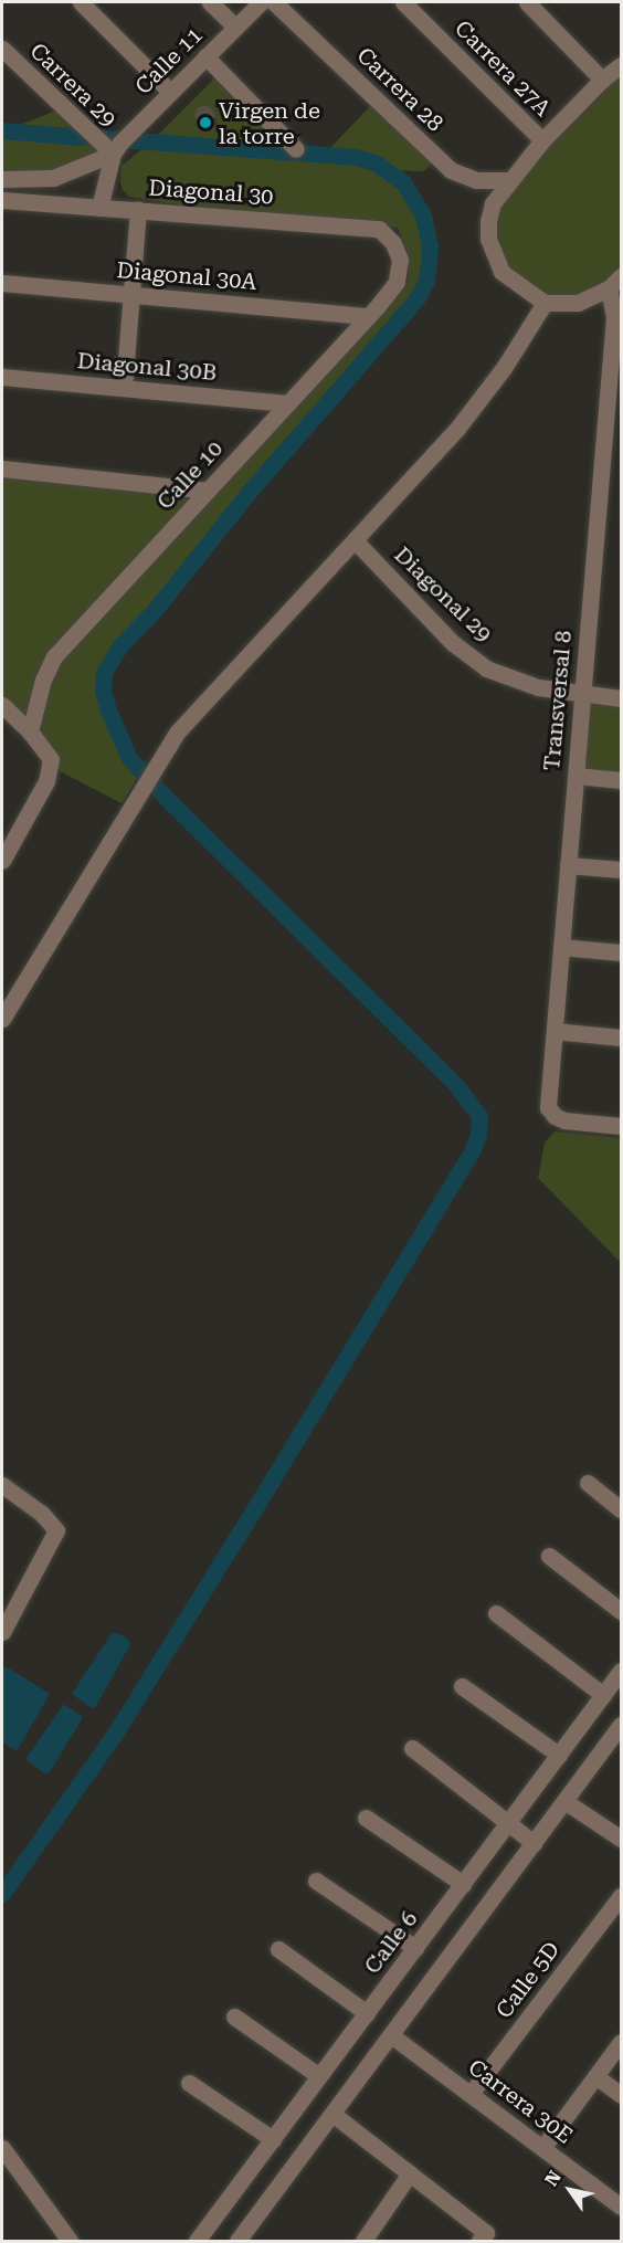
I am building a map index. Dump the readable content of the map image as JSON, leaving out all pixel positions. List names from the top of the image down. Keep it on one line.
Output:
{"streets":{"street":["Calle 11","Carrera 27A","Carrera 29","Carrera 28","Diagonal 30","Diagonal 30A","Diagonal 30B","Calle 10","Diagonal 29","Transversal 8","Calle 6","Calle 5D","Carrera 30E"]},"crossings":[["Calle 11","Carrera 29"],["Diagonal 30","Calle 10"],["Diagonal 30A","Calle 10"],["Diagonal 30B","Calle 10"],["Diagonal 29","Transversal 8"],["Calle 5D","Carrera 30E"]],"places":["Virgen de la torre"],"north":"top left"}
